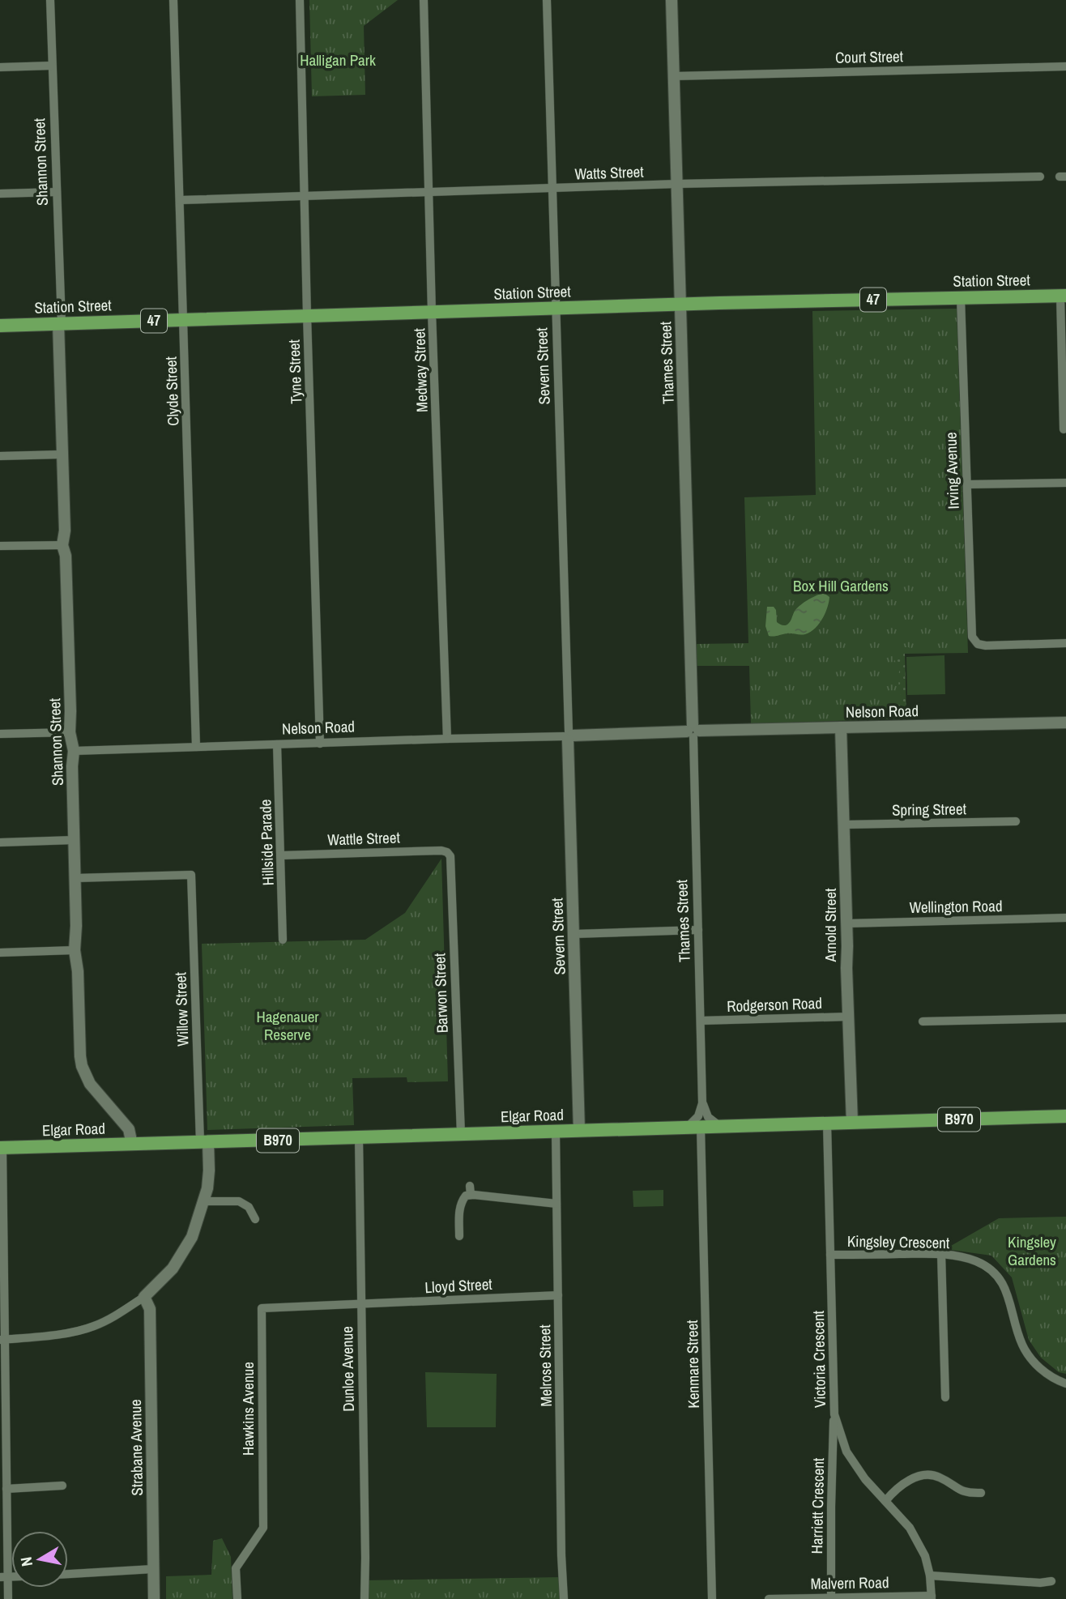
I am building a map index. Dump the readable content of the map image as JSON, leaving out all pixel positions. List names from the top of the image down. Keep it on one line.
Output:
{"streets":{"main road":["Station Street","47","Elgar Road","B970"],"street":["Court Street","Shannon Street","Watts Street","Thames Street","Severn Street","Medway Street","Tyne Street","Clyde Street","Irving Avenue","Nelson Road","Spring Street","Wattle Street","Hillside Parade","Wellington Road","Arnold Street","Barwon Street","Rodgerson Road","Willow Street","Kingsley Crescent","Lloyd Street","Victoria Crescent","Kenmare Street","Melrose Street","Dunloe Avenue","Hawkins Avenue","Strabane Avenue","Harriett Crescent","Malvern Road"]},"crossings":[["Court Street","Thames Street"],["Shannon Street","Station Street"],["Shannon Street","Nelson Road"],["Shannon Street","Willow Street"],["Shannon Street","Elgar Road"],["Watts Street","Thames Street"],["Watts Street","Severn Street"],["Watts Street","Medway Street"],["Watts Street","Tyne Street"],["Watts Street","Clyde Street"],["Station Street","Thames Street"],["Station Street","Severn Street"],["Station Street","Medway Street"],["Station Street","Tyne Street"],["Station Street","Clyde Street"],["Station Street","Irving Avenue"],["Thames Street","Nelson Road"],["Thames Street","Rodgerson Road"],["Severn Street","Nelson Road"],["Severn Street","Elgar Road"],["Medway Street","Nelson Road"],["Tyne Street","Nelson Road"],["Clyde Street","Nelson Road"],["Nelson Road","Hillside Parade"],["Nelson Road","Arnold Street"],["Spring Street","Arnold Street"],["Wattle Street","Hillside Parade"],["Wattle Street","Barwon Street"],["Wellington Road","Arnold Street"],["Arnold Street","Rodgerson Road"],["Arnold Street","Elgar Road"],["Barwon Street","Elgar Road"],["Willow Street","Elgar Road"],["Elgar Road","Victoria Crescent"],["Elgar Road","Kenmare Street"],["Elgar Road","Melrose Street"],["Elgar Road","Dunloe Avenue"],["Kingsley Crescent","Victoria Crescent"],["Lloyd Street","Melrose Street"],["Lloyd Street","Dunloe Avenue"],["Lloyd Street","Hawkins Avenue"],["Victoria Crescent","Harriett Crescent"],["Victoria Crescent","Malvern Road"],["Dunloe Avenue","Hawkins Avenue"],["Harriett Crescent","Malvern Road"]],"parks":["Halligan Park","Box Hill Gardens","Hagenauer Reserve","Kingsley Gardens"],"north":"left"}
